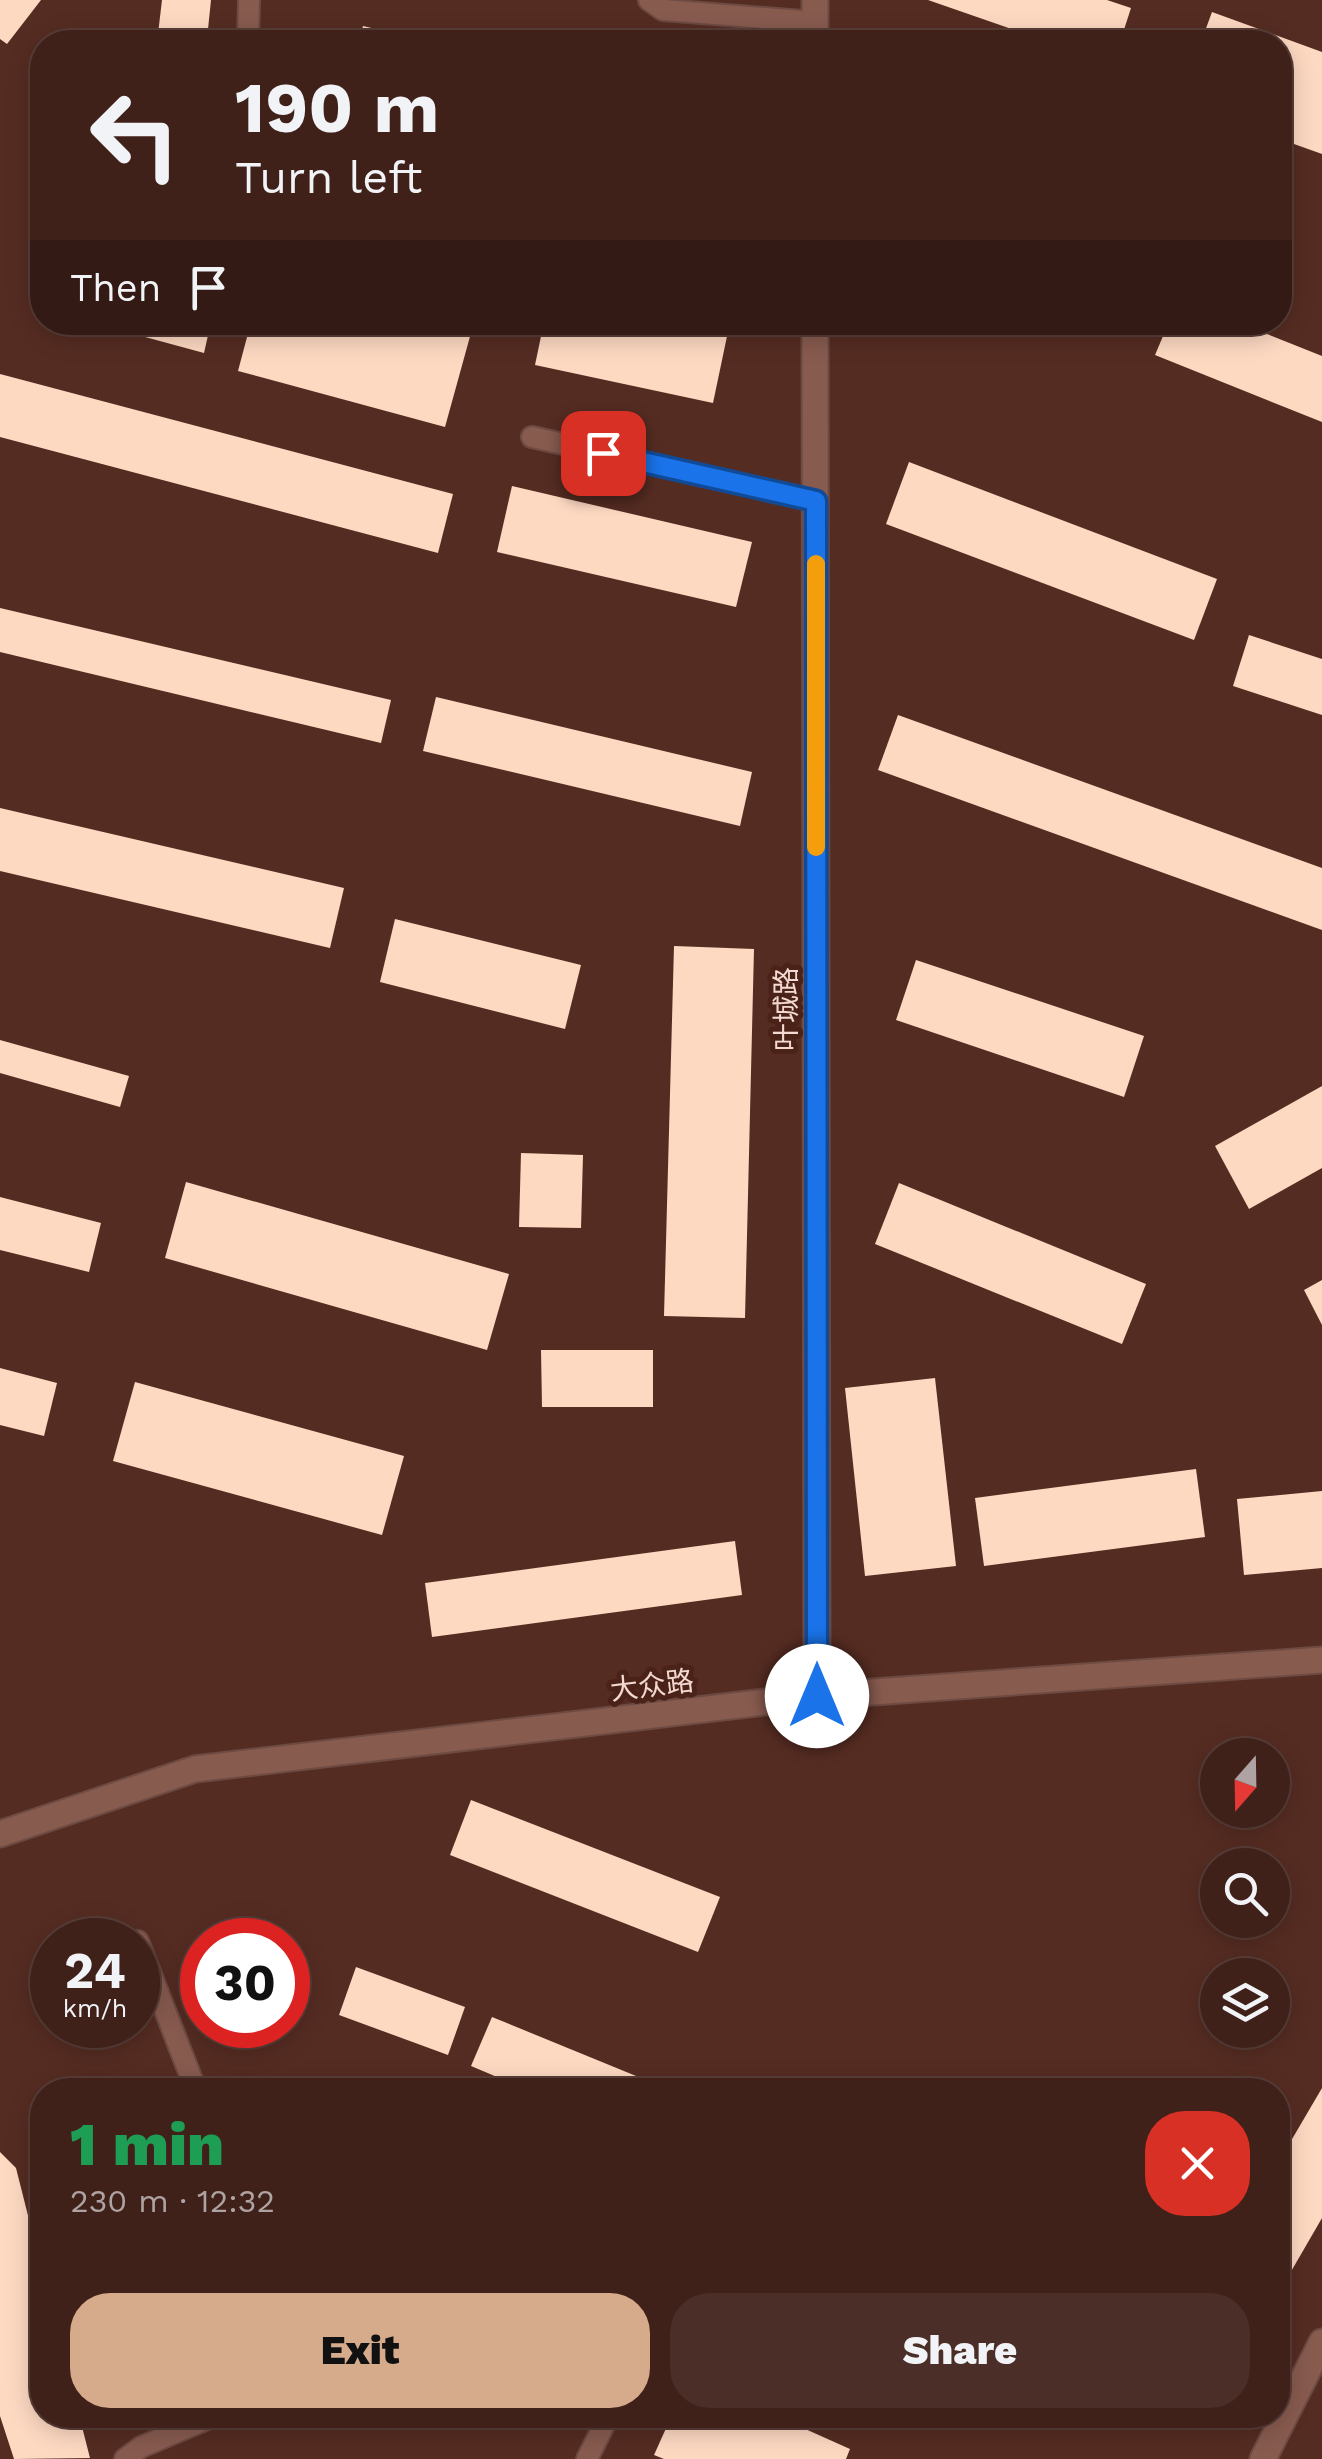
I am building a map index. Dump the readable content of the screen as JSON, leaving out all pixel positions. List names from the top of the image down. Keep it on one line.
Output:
{"streets":{"street":["叶城路","大众路"]},"crossings":[["叶城路","大众路"]],"north":"bottom","page":{"turn":["190 m","Turn left"],"then":"Then","speed":"24 km/h","limit":"30","heading":["1 min","230 m · 12:32"],"buttons":["Exit","Share"]}}
